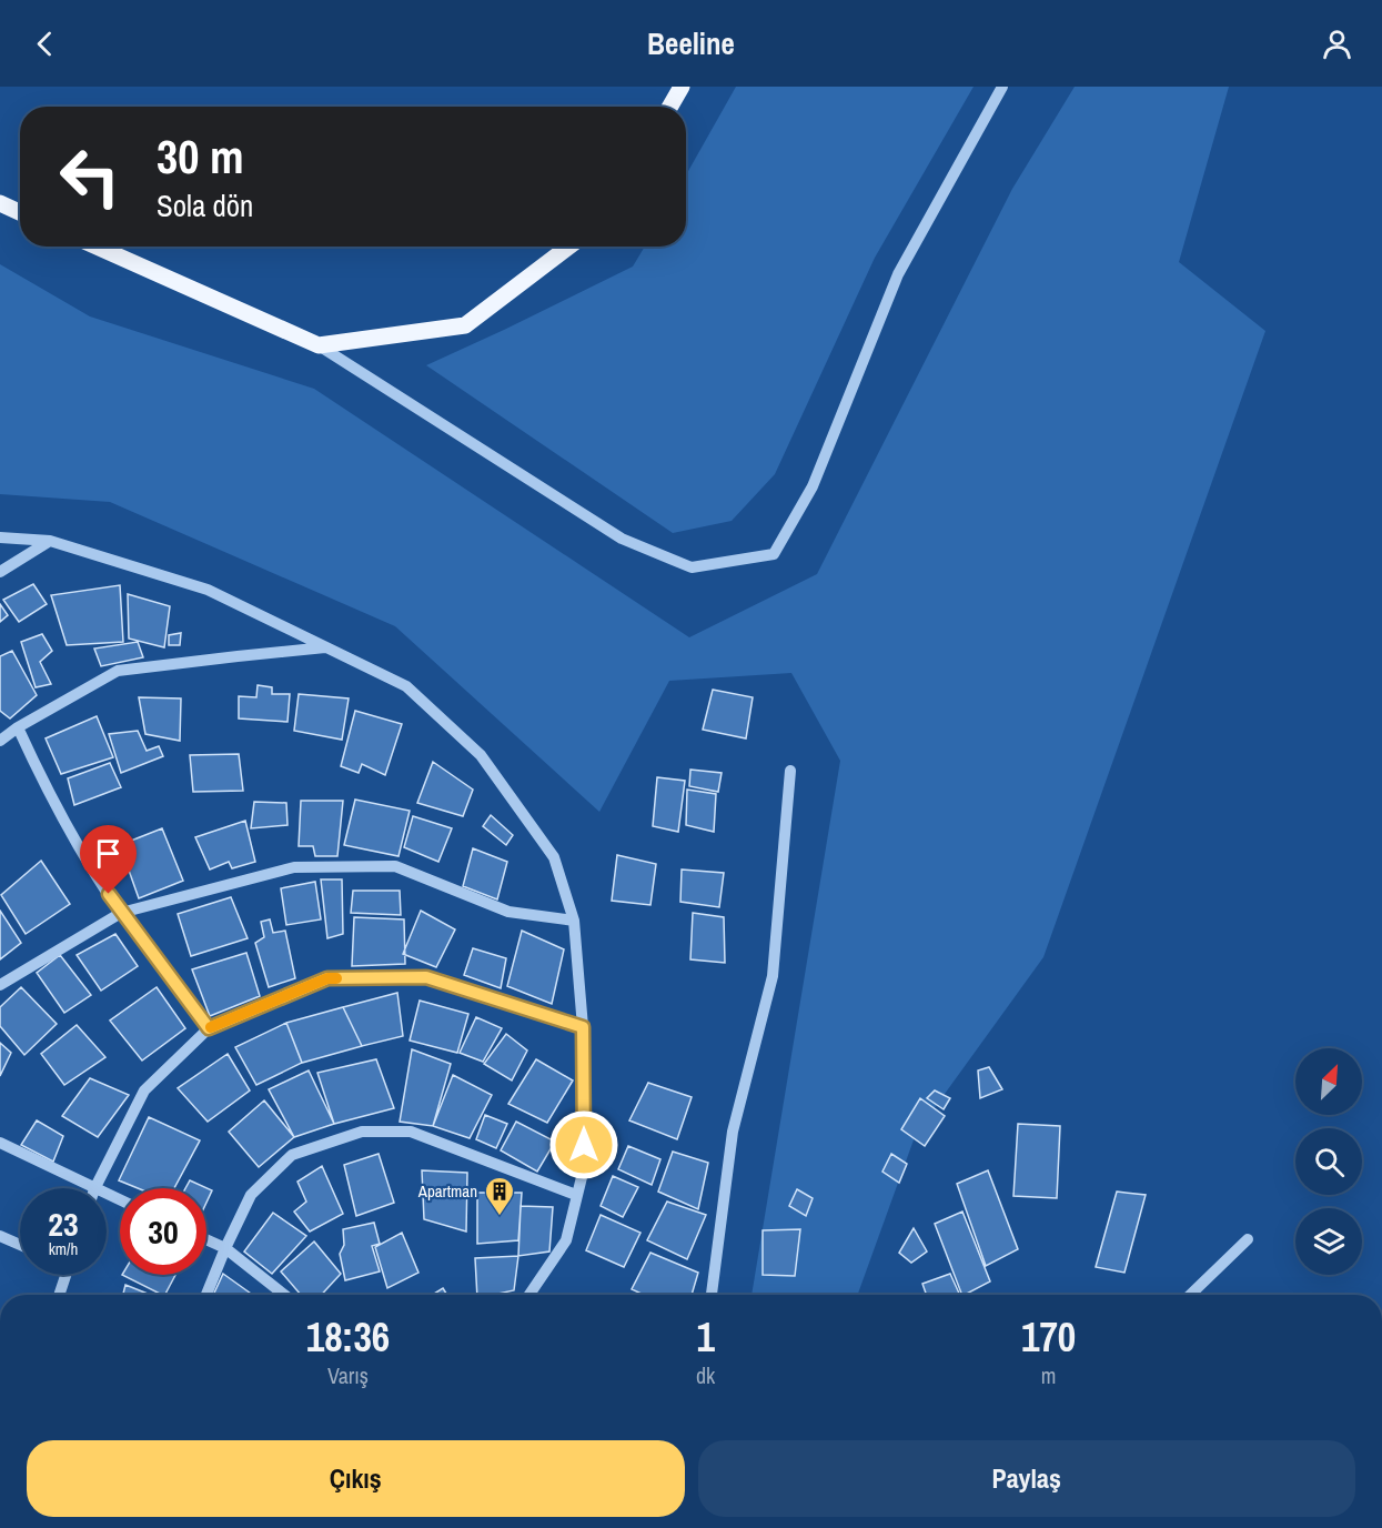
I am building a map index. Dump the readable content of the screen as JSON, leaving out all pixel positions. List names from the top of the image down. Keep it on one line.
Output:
{"places":{"building":["Apartman"]},"north":"top right","page":{"header":"Beeline","turn":["30 m","Sola dön"],"speed":"23 km/h","limit":"30","eta":["18:36","Varış","1","dk","170","m"],"buttons":["Çıkış","Paylaş"]}}
